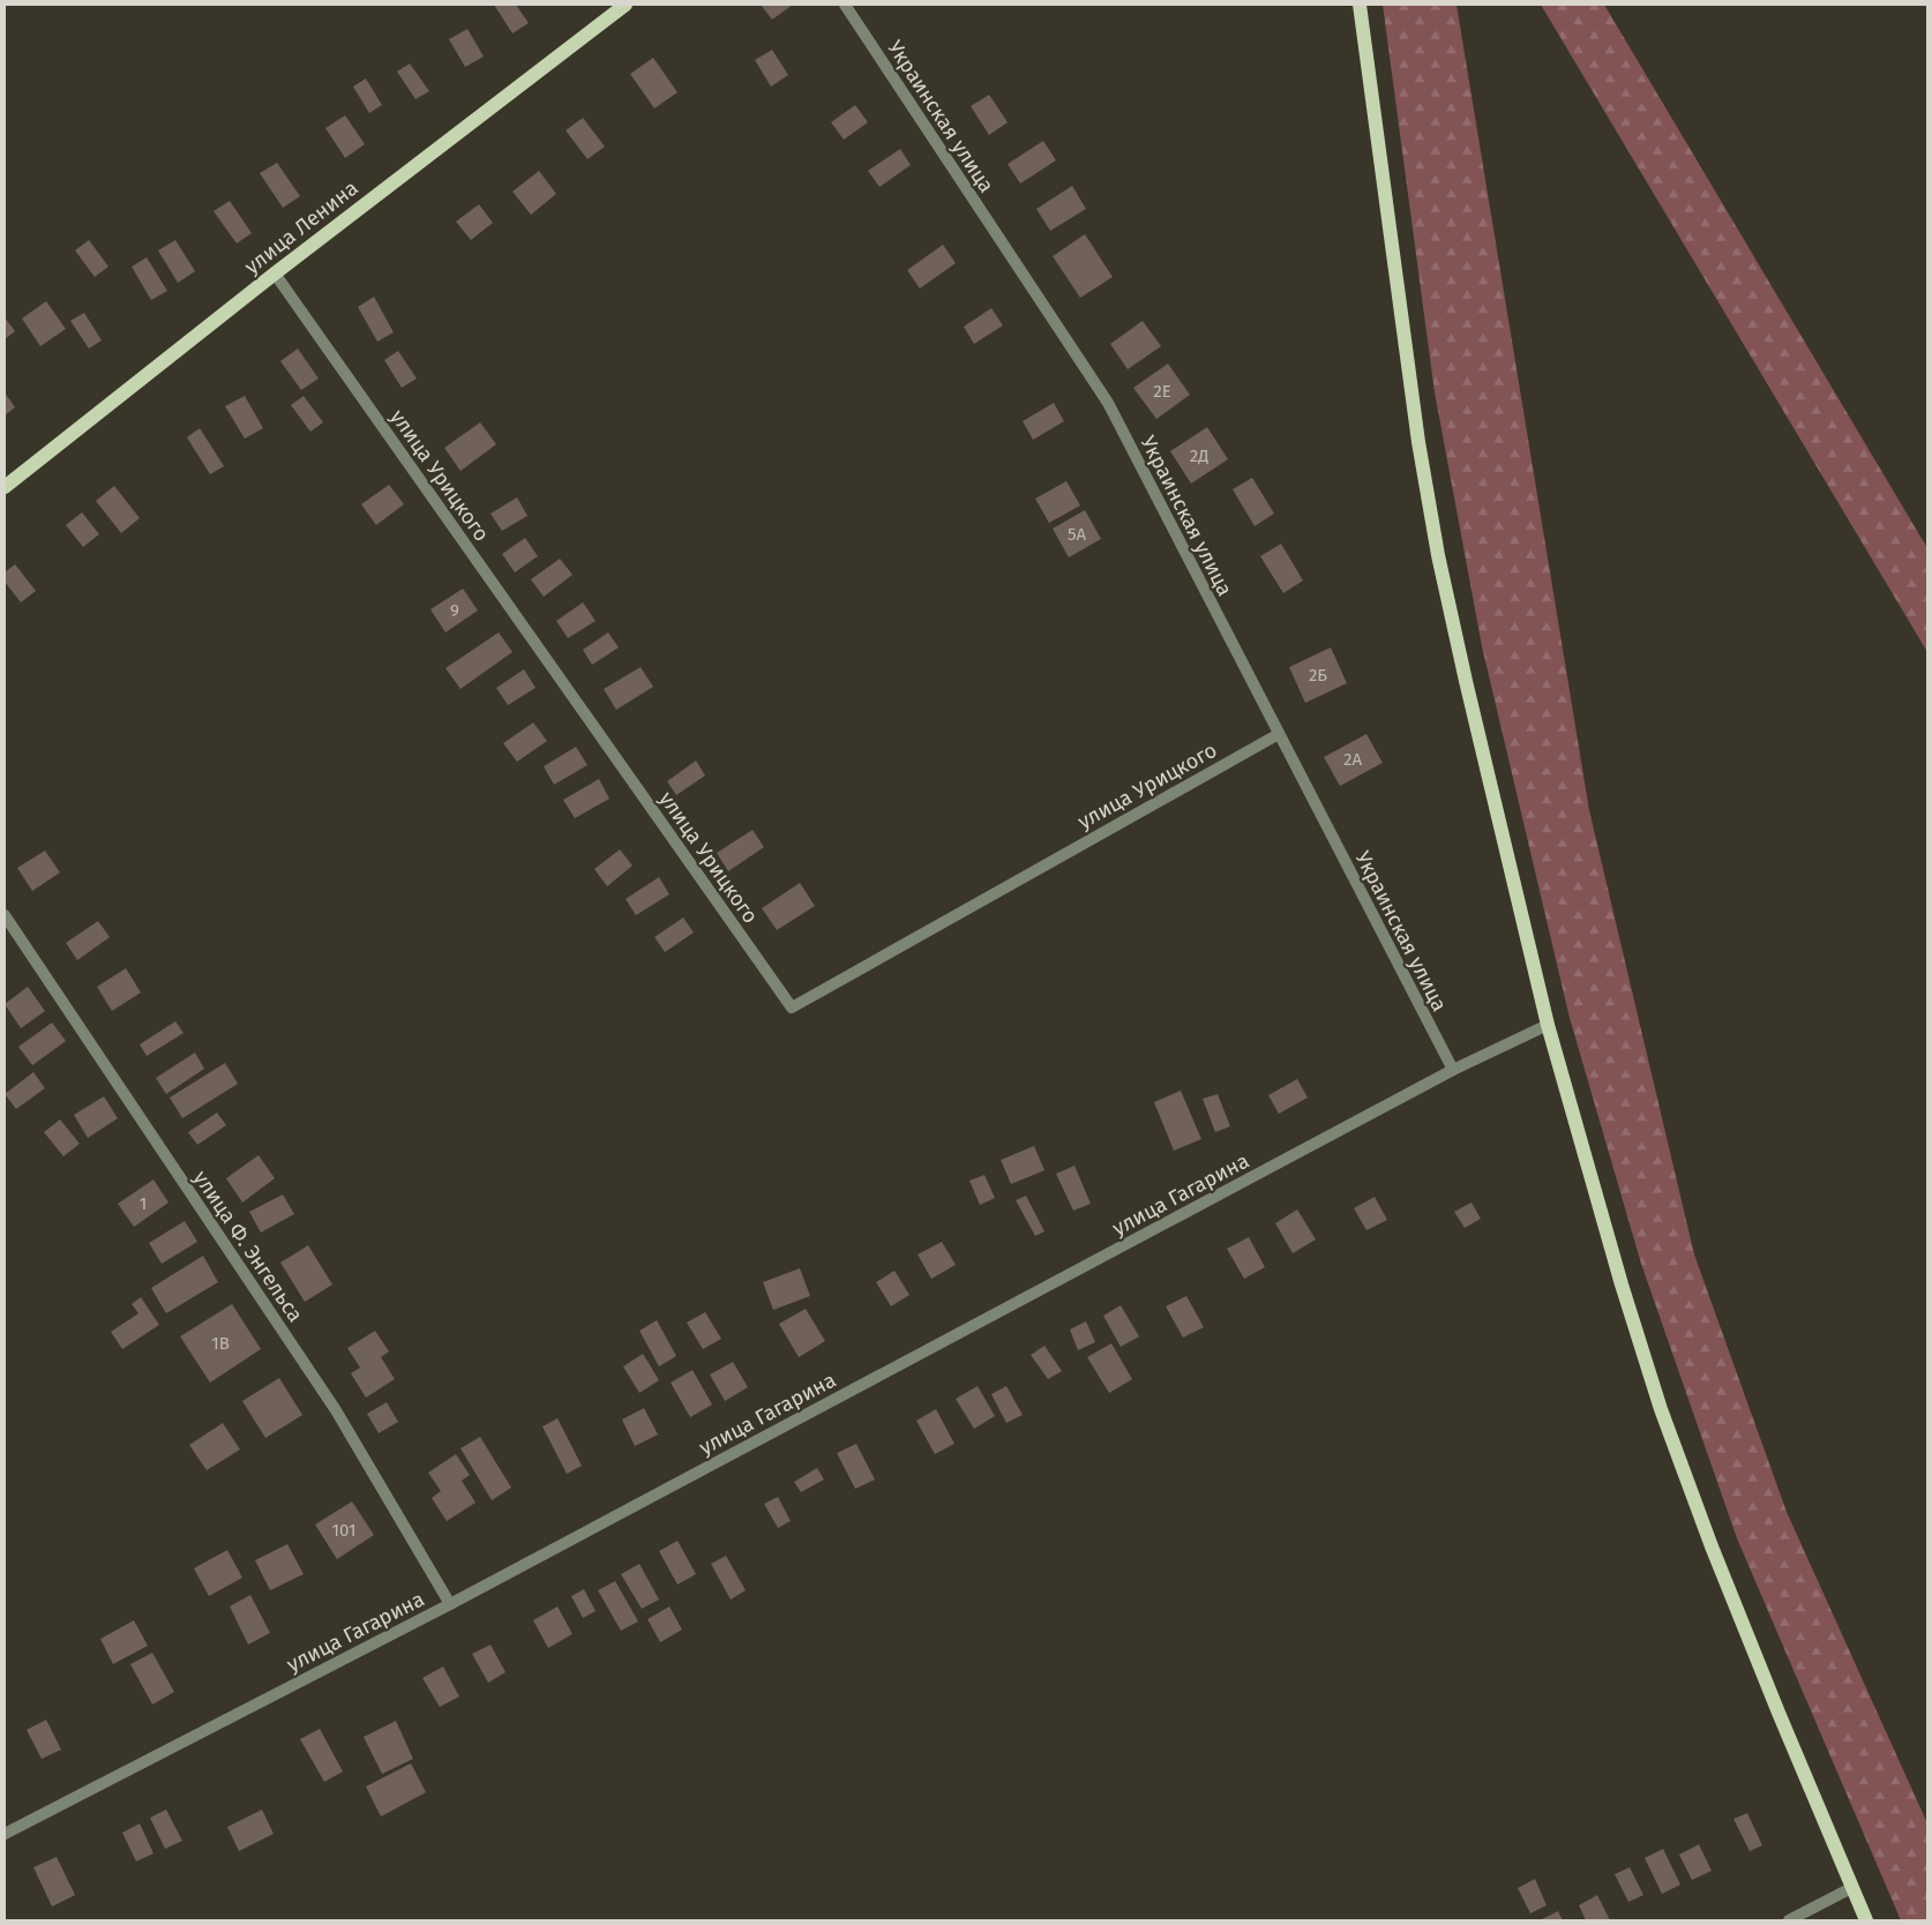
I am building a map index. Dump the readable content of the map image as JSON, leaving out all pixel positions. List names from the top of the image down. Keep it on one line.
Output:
{"streets":{"main road":["улица Ленина"],"street":["Украинская улица","улица Урицкого","улица Гагарина","улица Ф. Энгельса"]},"crossings":[["Украинская улица","улица Урицкого"],["Украинская улица","улица Гагарина"],["улица Ленина","улица Урицкого"],["улица Гагарина","улица Ф. Энгельса"]],"house_numbers":["2Е","2Д","5А","9","2Б","2А","1","1В","101"]}
